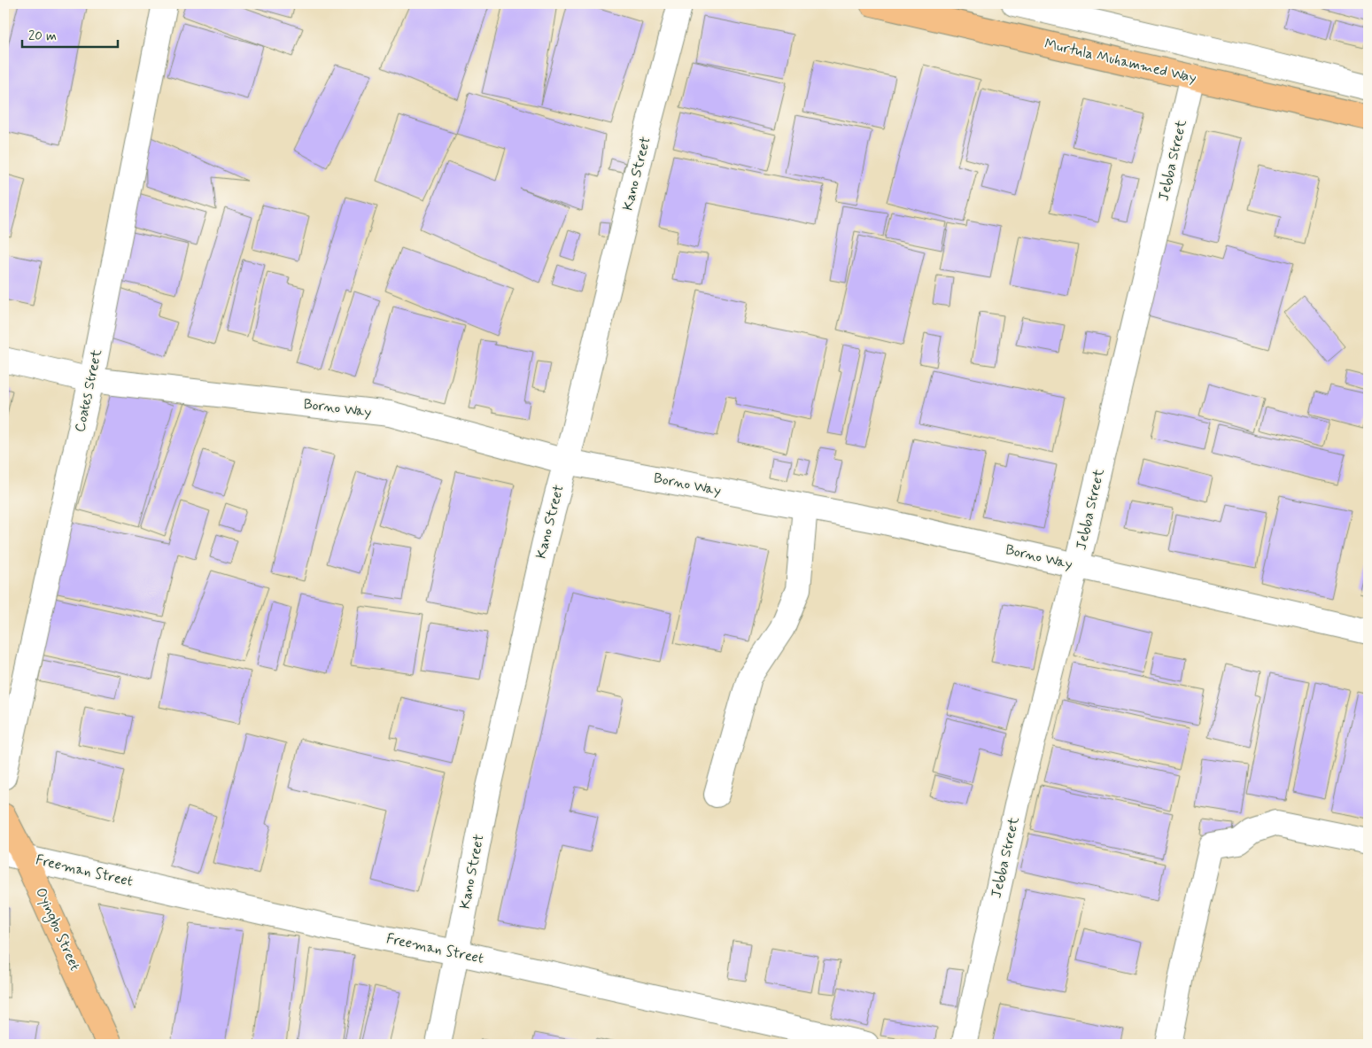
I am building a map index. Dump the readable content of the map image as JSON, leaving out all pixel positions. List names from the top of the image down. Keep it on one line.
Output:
{"streets":{"highway":["Murtula Muhammed Way","Oyingbo Street"],"street":["Jebba Street","Kano Street","Coates Street","Borno Way","Freeman Street"]},"crossings":[["Murtula Muhammed Way","Jebba Street"],["Jebba Street","Borno Way"],["Kano Street","Borno Way"],["Kano Street","Freeman Street"],["Coates Street","Borno Way"],["Freeman Street","Oyingbo Street"]],"scale_bar":"20 m"}
